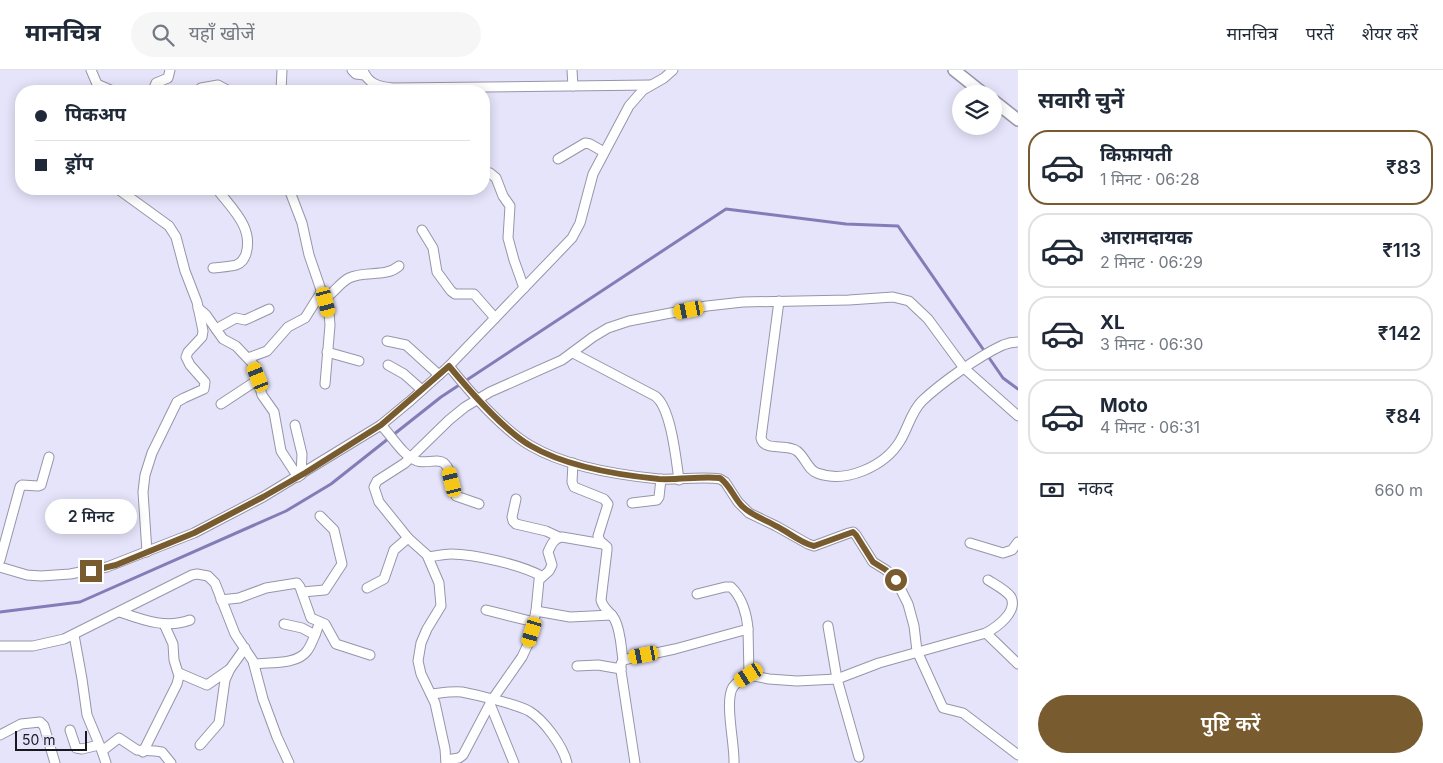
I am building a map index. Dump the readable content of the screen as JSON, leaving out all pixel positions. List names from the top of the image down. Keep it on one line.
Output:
{"scale_bar":"50 m","page":{"header":"मानचित्र","search":"यहाँ खोजें","nav":["मानचित्र","परतें","शेयर करें"],"heading":"सवारी चुनें","banner":["पिकअप","ड्रॉप"],"list":[{"name":"किफ़ायती","note":"1 मिनट · 06:28","value":"₹83"},{"name":"आरामदायक","note":"2 मिनट · 06:29","value":"₹113"},{"name":"XL","note":"3 मिनट · 06:30","value":"₹142"},{"name":"Moto","note":"4 मिनट · 06:31","value":"₹84"}],"pay":["नकद","660 m"],"bubble":"2 मिनट","buttons":"पुष्टि करें","scale":"50 m"}}
